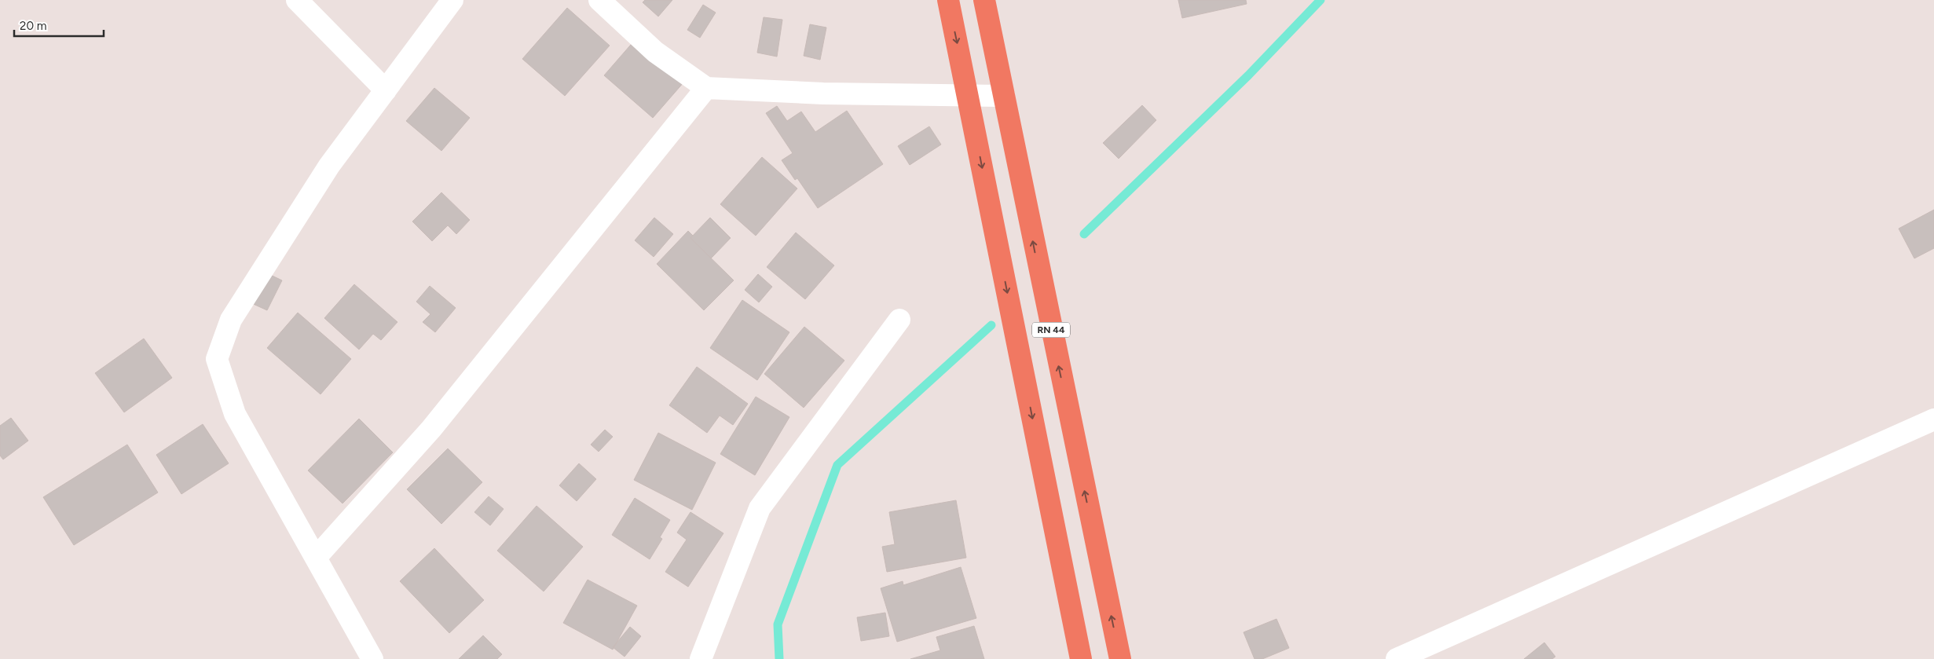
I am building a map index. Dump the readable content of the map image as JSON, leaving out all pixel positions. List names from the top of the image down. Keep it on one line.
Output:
{"streets":{"highway":["RN 44"]},"scale_bar":"20 m"}
